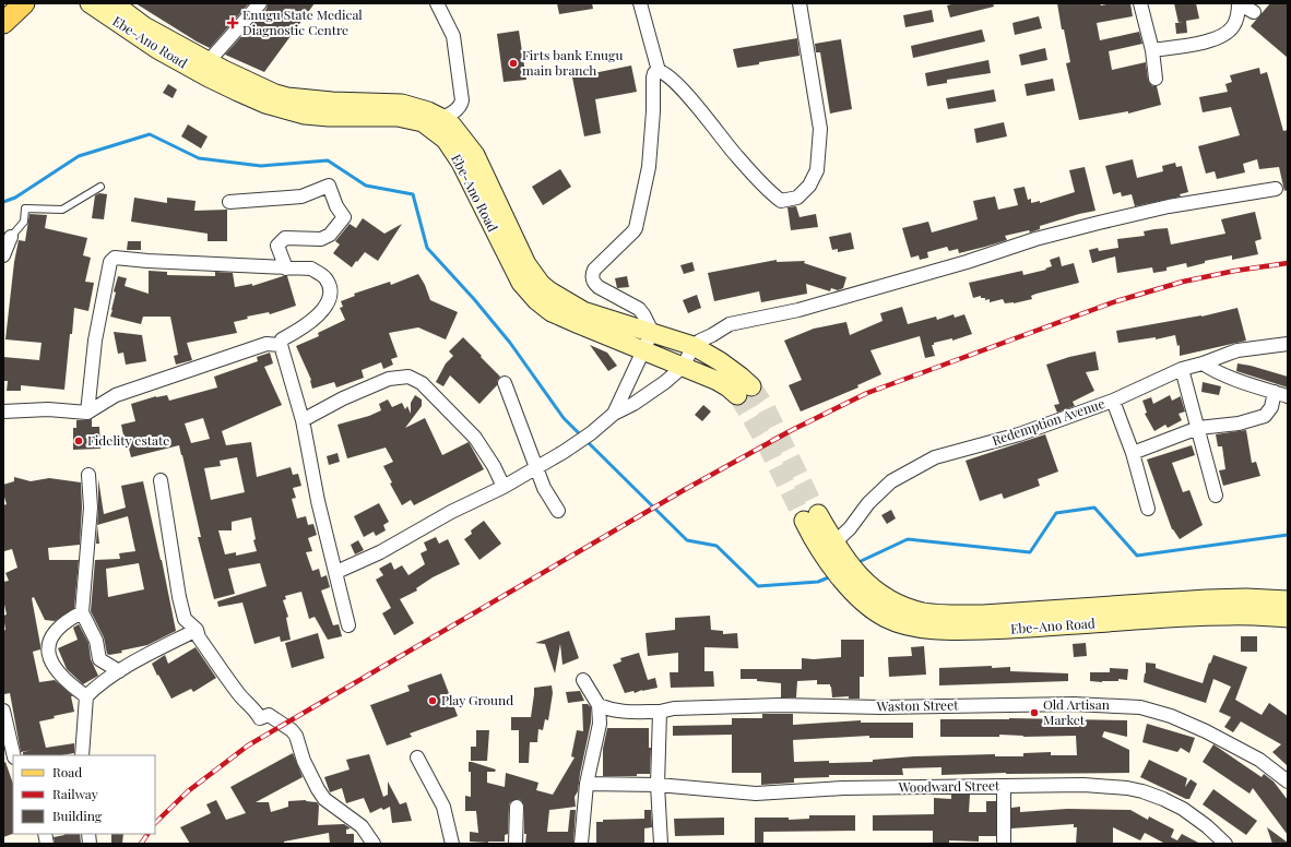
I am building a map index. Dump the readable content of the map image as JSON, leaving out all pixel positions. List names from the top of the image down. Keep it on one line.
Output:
{"streets":{"main road":["Ebe-Ano Road"],"street":["Redemption Avenue","Waston Street","Woodward Street"]},"places":{"health":["Enugu State Medical Diagnostic Centre"],"other":["Firts bank Enugu main branch","Fidelity estate","Play Ground","Old Artisan Market"]},"legend":["Road","Railway","Building"]}
